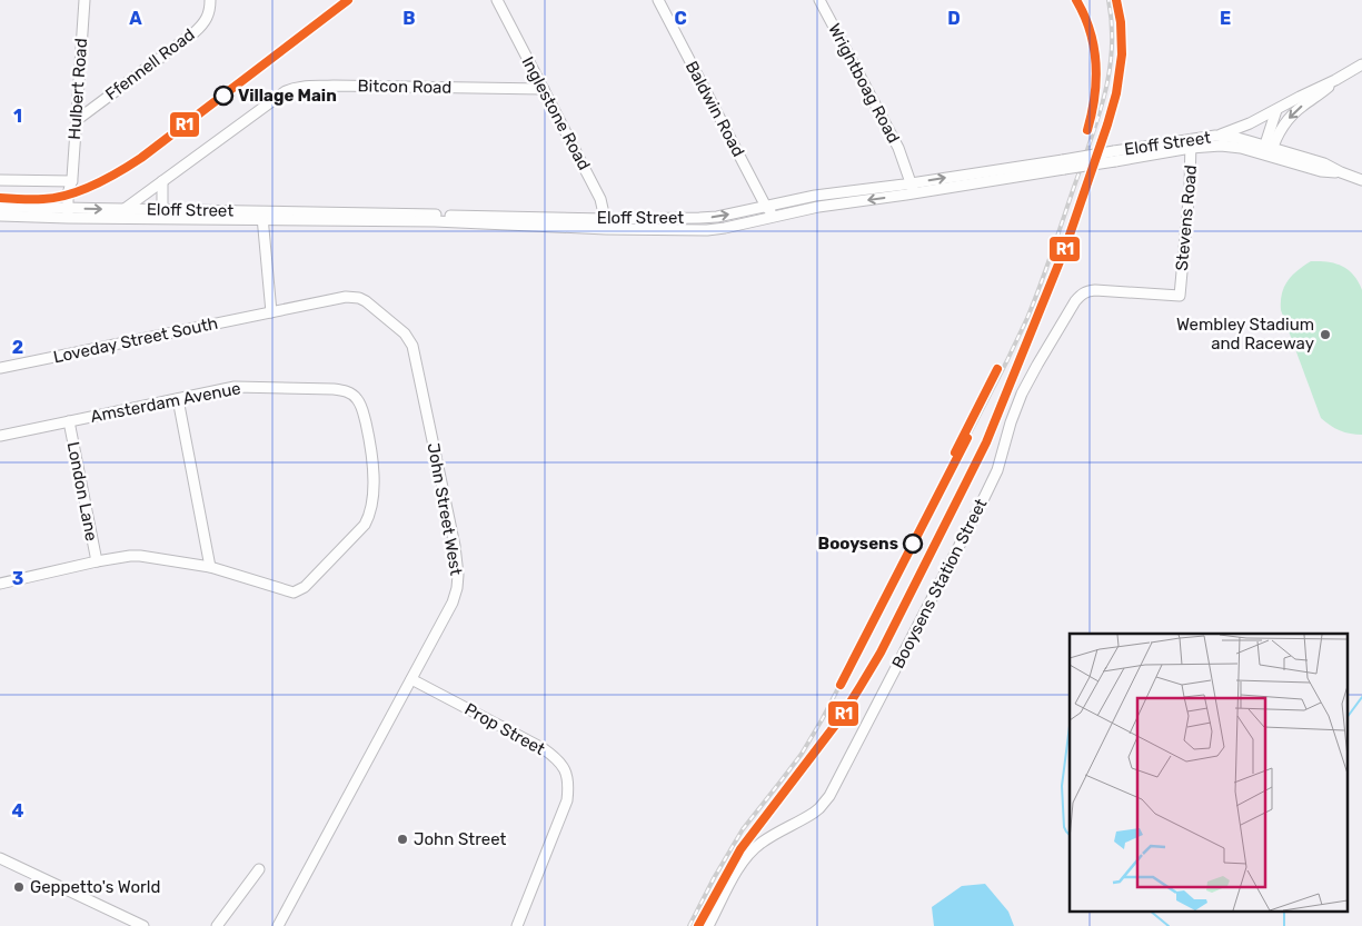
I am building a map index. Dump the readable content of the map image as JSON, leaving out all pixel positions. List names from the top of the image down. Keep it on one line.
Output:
{"streets":{"street":["Ffennell Road","Wrightboag Road","Bitcon Road","Hulbert Road","Baldwin Road","Inglestone Road","Eloff Street","Stevens Road","Loveday Street South","Amsterdam Avenue","London Lane","John Street West","Booysens Station Street","Prop Street"]},"crossings":[["Ffennell Road","Hulbert Road"],["Wrightboag Road","Eloff Street"],["Bitcon Road","Inglestone Road"],["Bitcon Road","Eloff Street"],["Hulbert Road","Eloff Street"],["Baldwin Road","Eloff Street"],["Inglestone Road","Eloff Street"],["Eloff Street","Stevens Road"],["Stevens Road","Booysens Station Street"],["Loveday Street South","John Street West"],["Amsterdam Avenue","London Lane"],["John Street West","Prop Street"]],"places":["Village Main","Wembley Stadium and Raceway","Booysens","John Street","Geppetto's World"],"lines":["transit line R1"],"grid":{"columns":["A","B","C","D","E"],"rows":["1","2","3","4"]}}
